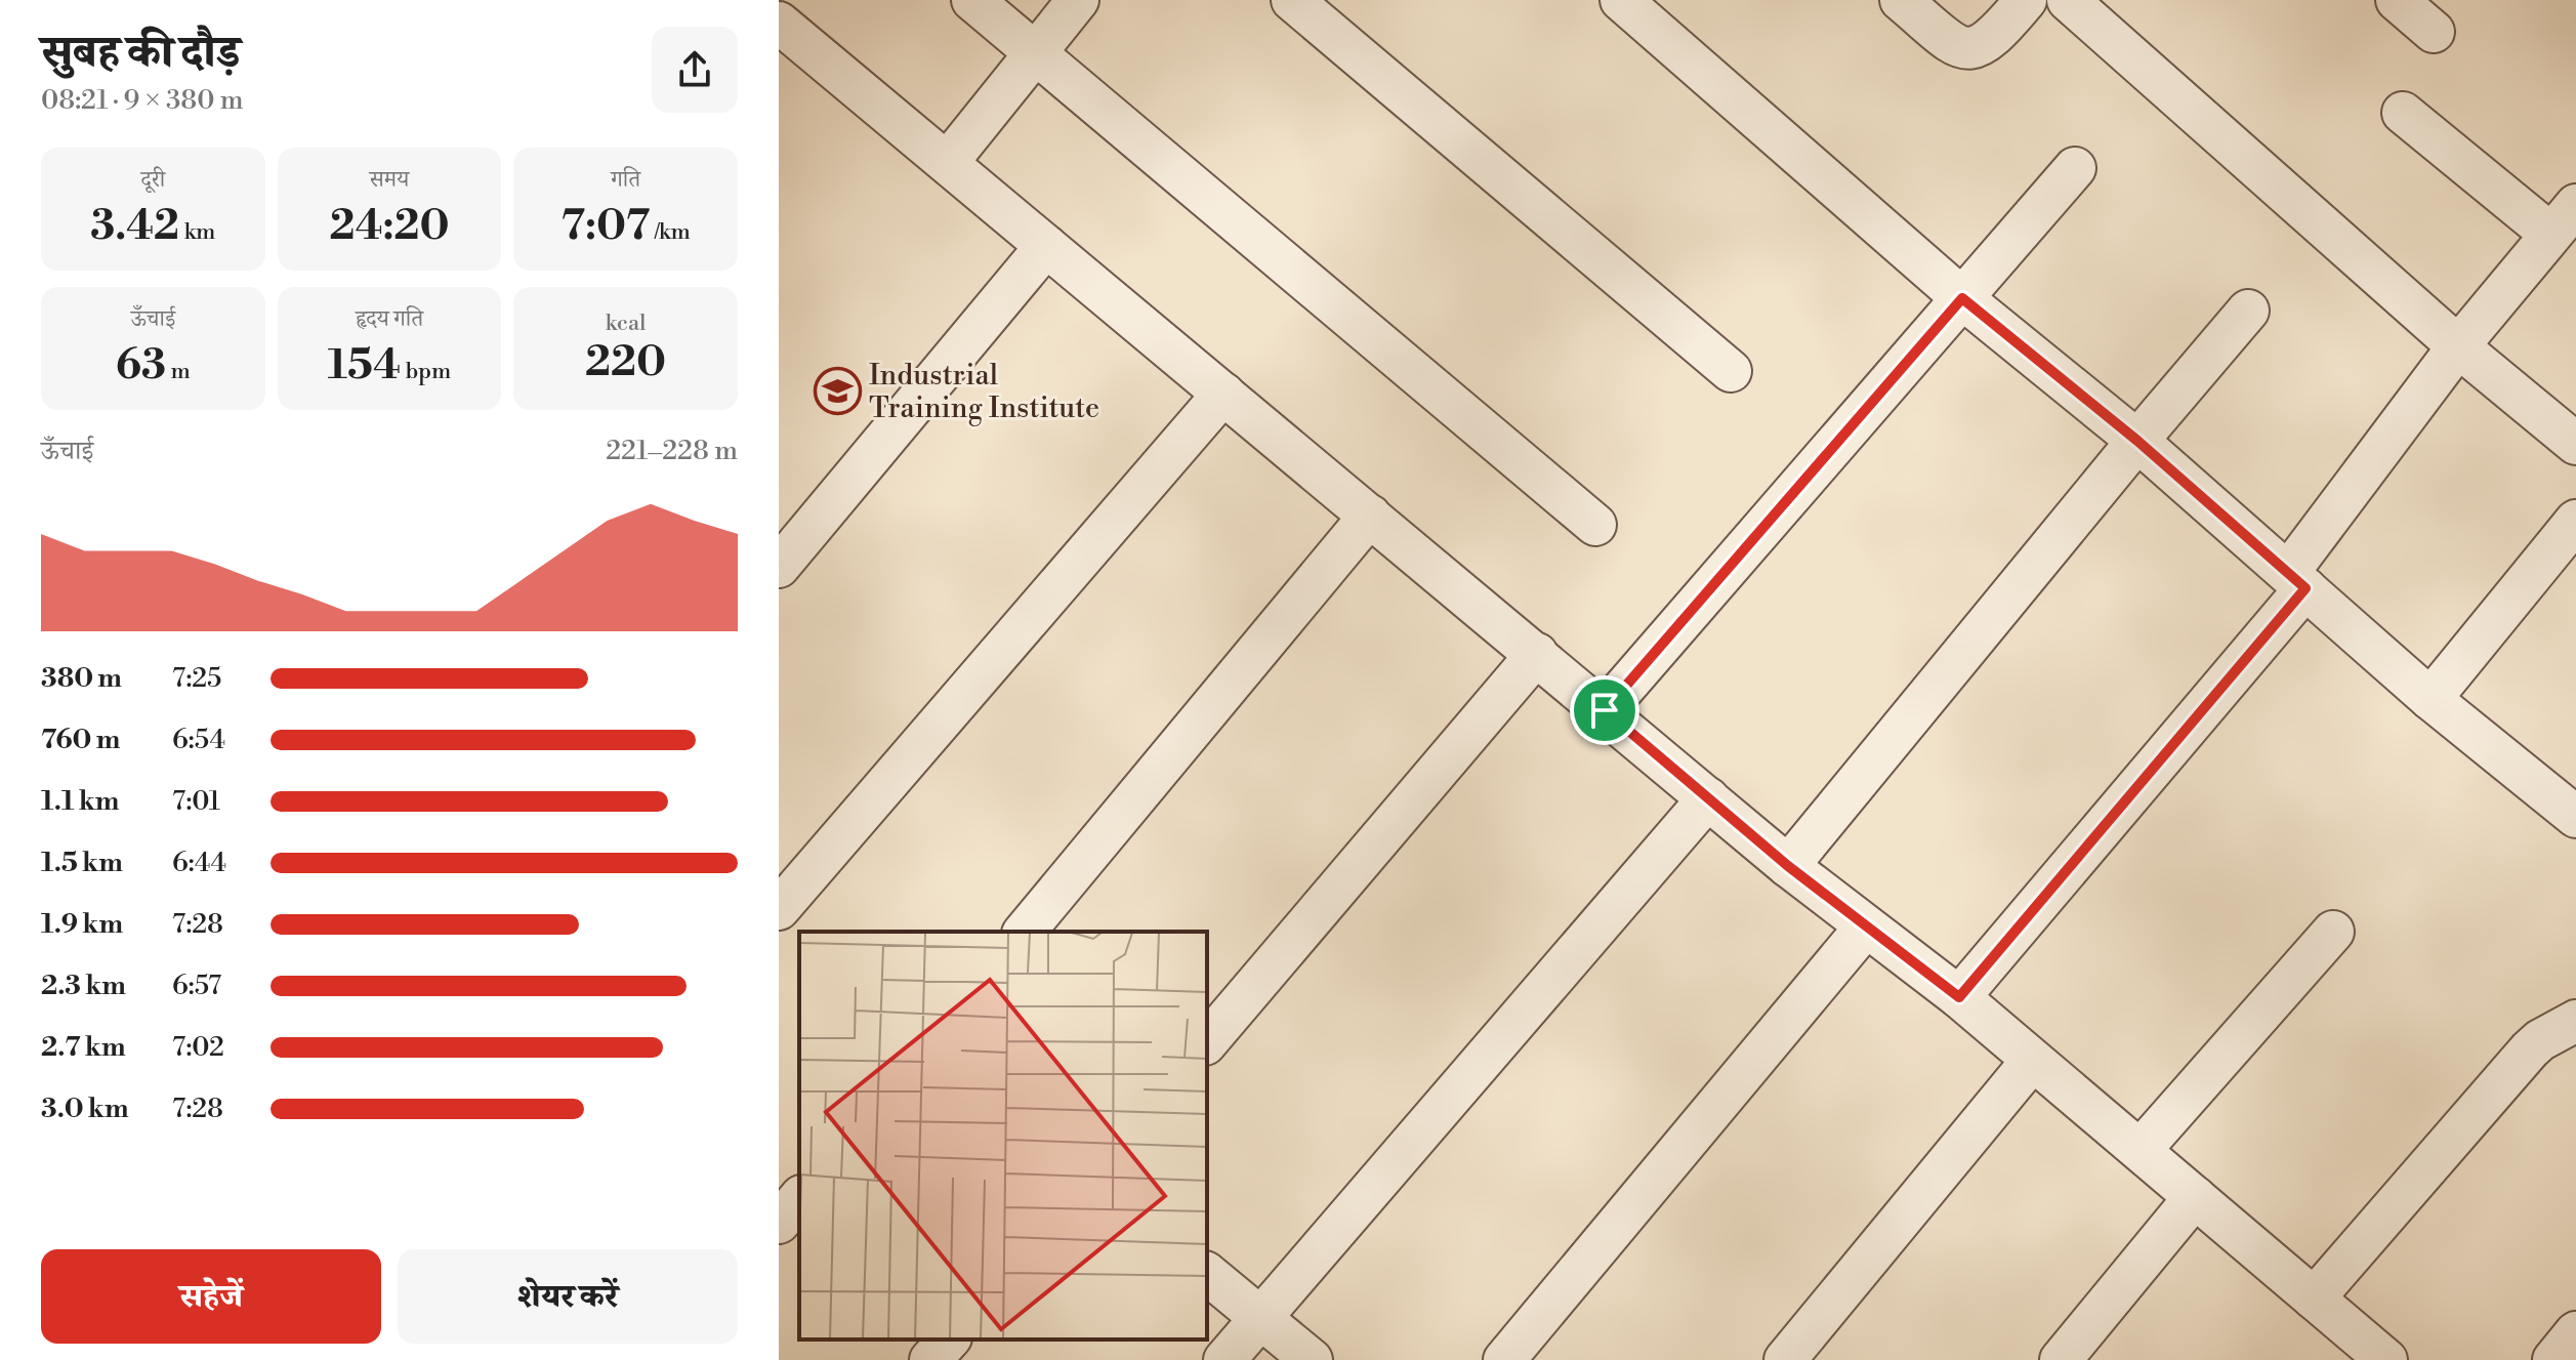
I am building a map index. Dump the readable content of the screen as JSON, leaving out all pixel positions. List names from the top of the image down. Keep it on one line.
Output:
{"places":{"school or university":["Industrial Training Institute"]},"page":{"heading":["सुबह की दौड़","08:21 · 9 × 380 m"],"stats":[["दूरी","3.42 km"],["समय","24:20"],["गति","7:07 /km"],["ऊँचाई","63 m"],["हृदय गति","154 bpm"],["kcal","220"]],"chart":["ऊँचाई","221–228 m"],"list":[{"name":"380 m","note":"7:25"},{"name":"760 m","note":"6:54"},{"name":"1.1 km","note":"7:01"},{"name":"1.5 km","note":"6:44"},{"name":"1.9 km","note":"7:28"},{"name":"2.3 km","note":"6:57"},{"name":"2.7 km","note":"7:02"},{"name":"3.0 km","note":"7:28"}],"buttons":["सहेजें","शेयर करें"]}}
